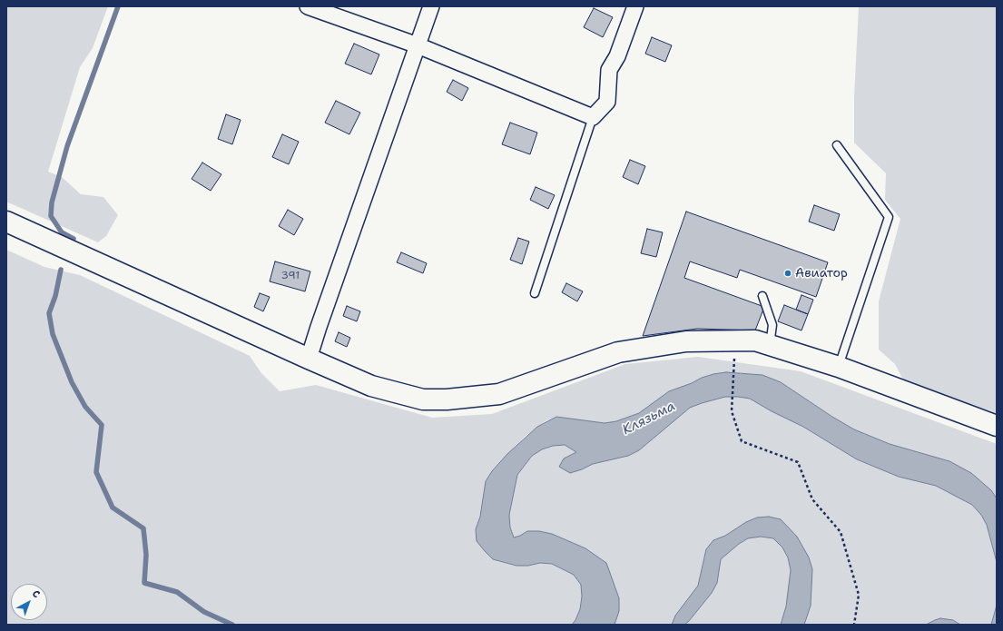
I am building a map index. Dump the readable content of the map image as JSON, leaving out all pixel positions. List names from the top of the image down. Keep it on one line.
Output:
{"water":["Клязьма"],"places":["Авиатор"],"house_numbers":["391"],"north":"top right"}
